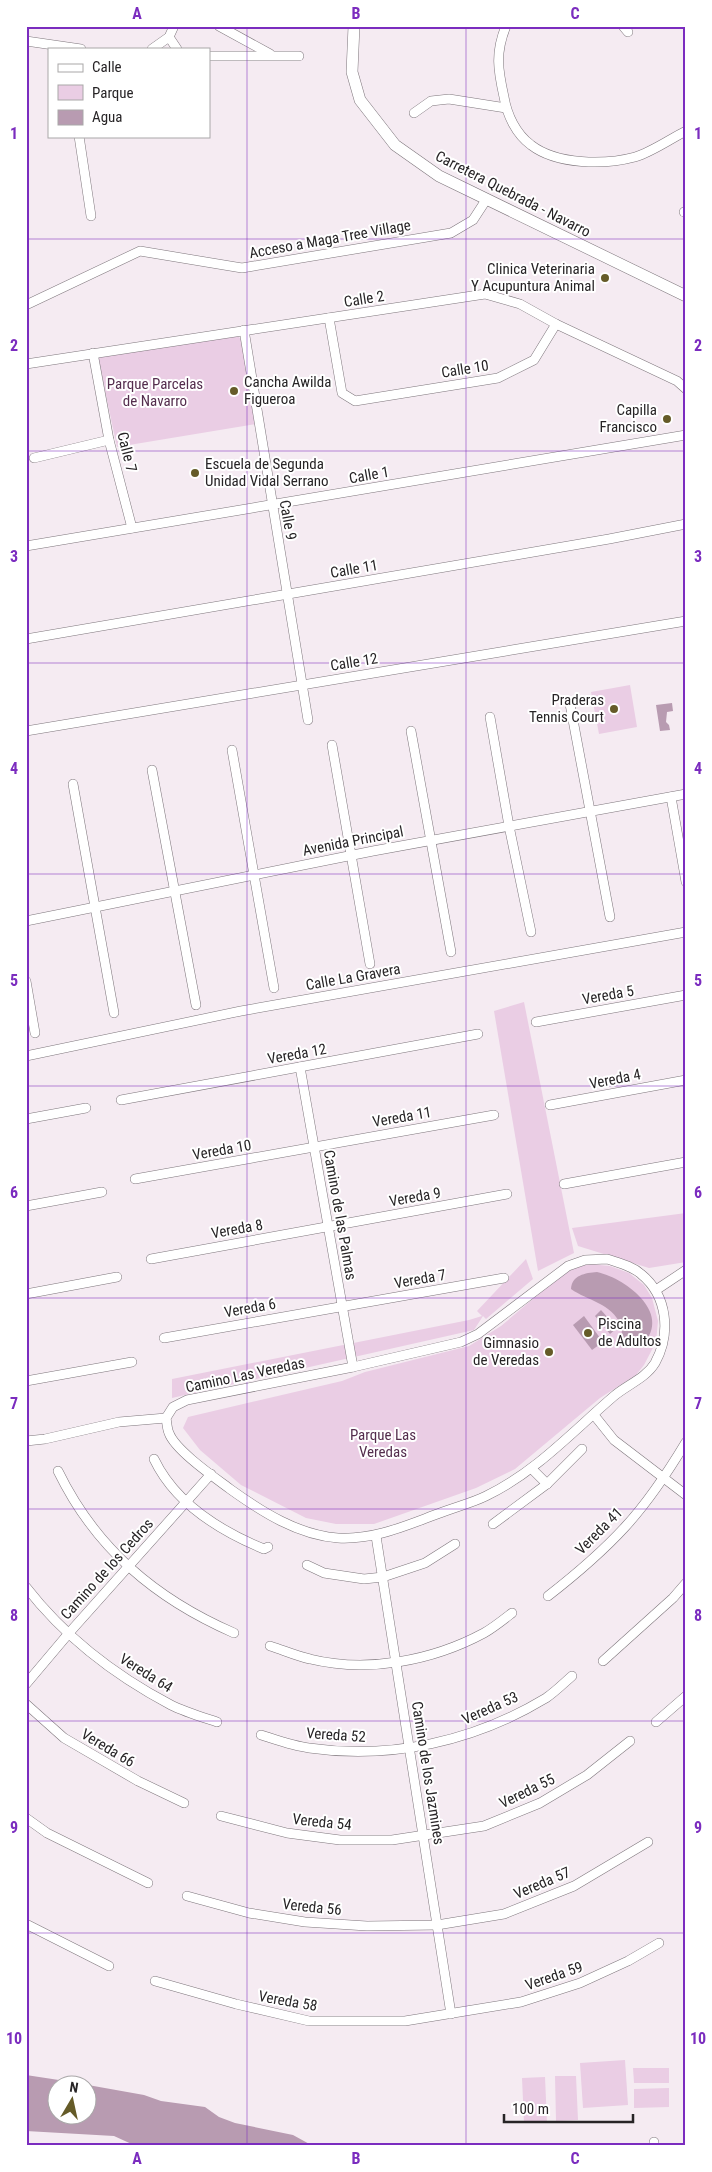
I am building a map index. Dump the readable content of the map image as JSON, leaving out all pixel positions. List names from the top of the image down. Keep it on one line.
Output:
{"streets":{"street":["Carretera Quebrada - Navarro","Acceso a Maga Tree Village","Calle 2","Calle 10","Calle 7","Calle 1","Calle 9","Calle 11","Calle 12","Avenida Principal","Calle La Gravera","Vereda 5","Vereda 12","Vereda 4","Vereda 11","Vereda 10","Vereda 9","Camino de las Palmas","Vereda 8","Vereda 7","Vereda 6","Camino Las Veredas","Vereda 41","Camino de los Cedros","Vereda 64","Vereda 53","Vereda 52","Vereda 66","Camino de los Jazmines","Vereda 55","Vereda 54","Vereda 57","Vereda 56","Vereda 59","Vereda 58"]},"crossings":[["Carretera Quebrada - Navarro","Acceso a Maga Tree Village"],["Calle 2","Calle 10"],["Calle 2","Calle 7"],["Calle 2","Calle 9"],["Calle 7","Calle 1"],["Calle 1","Calle 9"],["Calle 9","Calle 11"],["Calle 9","Calle 12"],["Vereda 12","Camino de las Palmas"],["Vereda 11","Vereda 10"],["Vereda 11","Camino de las Palmas"],["Vereda 10","Camino de las Palmas"],["Vereda 9","Camino de las Palmas"],["Vereda 9","Vereda 8"],["Camino de las Palmas","Vereda 8"],["Camino de las Palmas","Vereda 7"],["Camino de las Palmas","Vereda 6"],["Camino de las Palmas","Camino Las Veredas"],["Vereda 7","Vereda 6"],["Camino Las Veredas","Camino de los Cedros"],["Camino Las Veredas","Camino de los Jazmines"],["Camino de los Cedros","Vereda 64"],["Vereda 53","Vereda 52"],["Vereda 53","Camino de los Jazmines"],["Vereda 52","Camino de los Jazmines"],["Camino de los Jazmines","Vereda 55"],["Camino de los Jazmines","Vereda 54"],["Camino de los Jazmines","Vereda 57"],["Camino de los Jazmines","Vereda 56"],["Camino de los Jazmines","Vereda 59"],["Camino de los Jazmines","Vereda 58"],["Vereda 55","Vereda 54"],["Vereda 57","Vereda 56"],["Vereda 59","Vereda 58"]],"parks":["Parque Parcelas de Navarro","Parque Las Veredas"],"places":["Clinica Veterinaria Y Acupuntura Animal","Cancha Awilda Figueroa","Capilla Francisco","Escuela de Segunda Unidad Vidal Serrano","Praderas Tennis Court","Piscina de Adultos","Gimnasio de Veredas"],"legend":["Calle","Parque","Agua"],"scale_bar":"100 m","north":"top","grid":{"columns":["A","B","C"],"rows":["1","2","3","4","5","6","7","8","9","10"]}}
